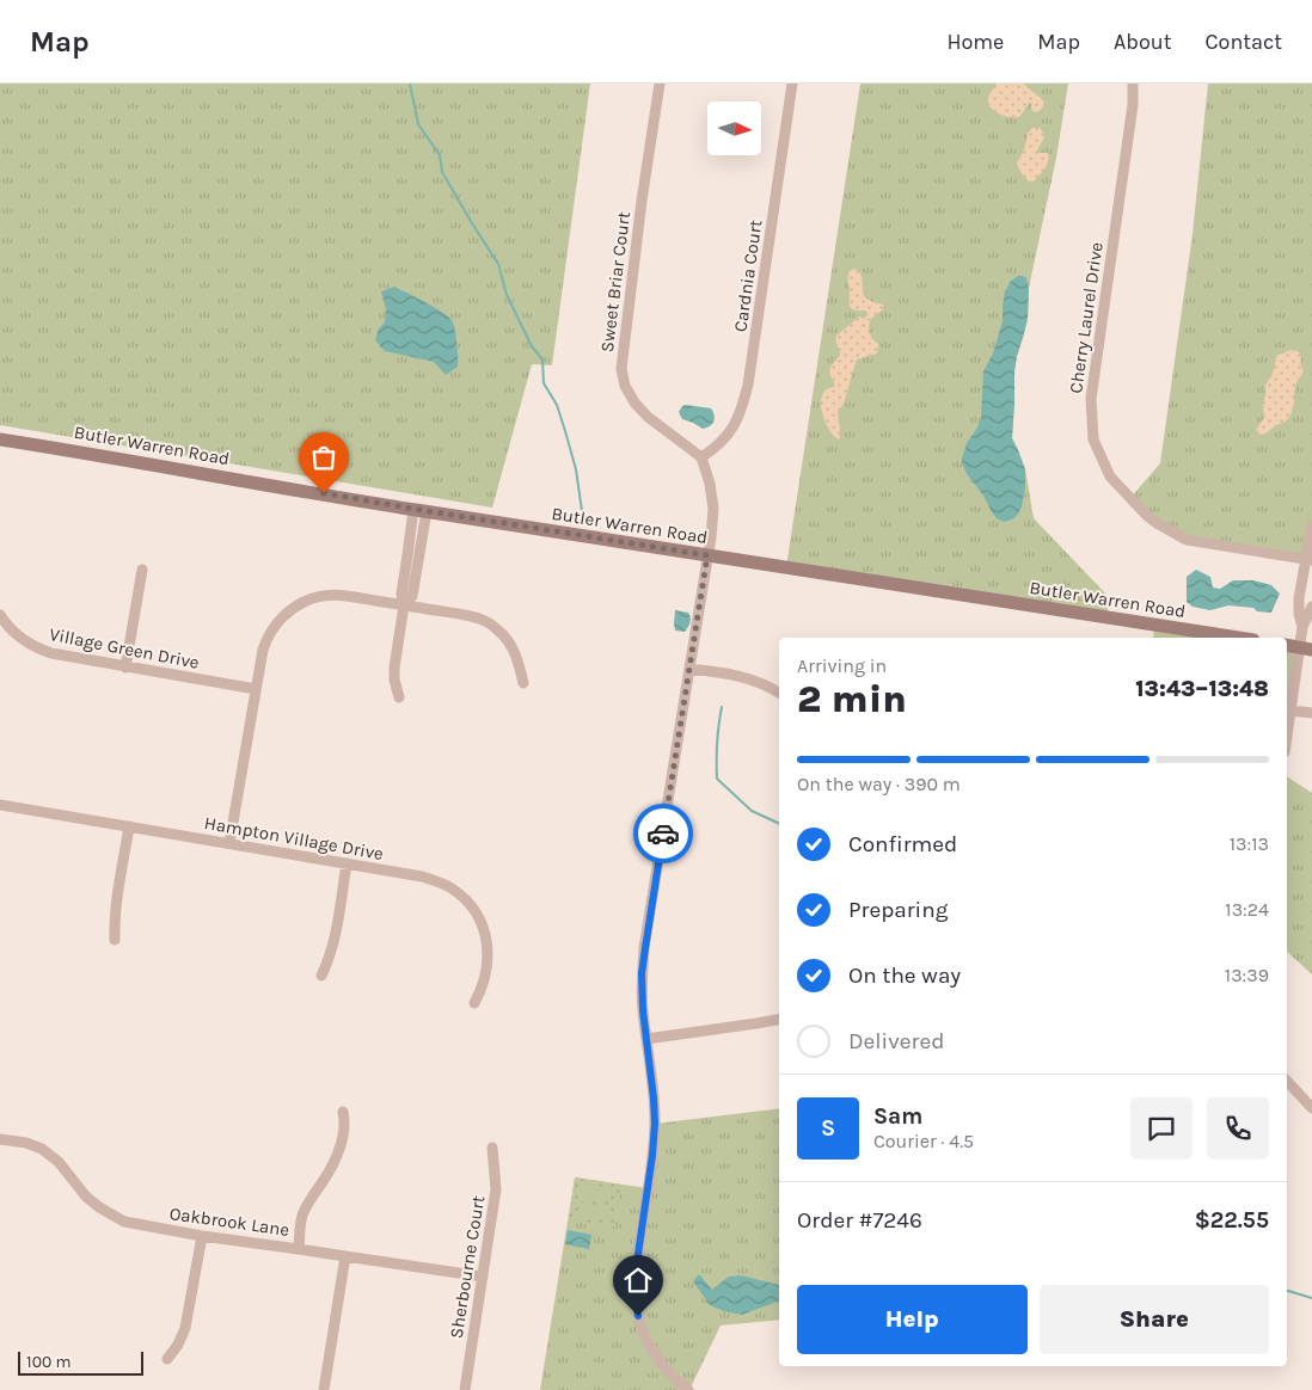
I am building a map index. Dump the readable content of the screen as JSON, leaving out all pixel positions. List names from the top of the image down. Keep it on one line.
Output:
{"streets":{"main road":["Butler Warren Road"],"street":["Cardnia Court","Sweet Briar Court","Cherry Laurel Drive","Village Green Drive","Hampton Village Drive","Oakbrook Lane","Sherbourne Court"]},"crossings":[["Cardnia Court","Sweet Briar Court"],["Oakbrook Lane","Sherbourne Court"]],"scale_bar":"100 m","north":"right","page":{"header":"Map","nav":["Home","Map","About","Contact"],"heading":["2 min","Arriving in","13:43–13:48"],"panel":["Sam","Courier · 4.5","Order #7246","$22.55"],"bar":"On the way · 390 m","list":[["Confirmed","13:13"],["Preparing","13:24"],["On the way","13:39"],"Delivered"],"round":"S","buttons":["Help","Share"],"scale":"100 m"}}
